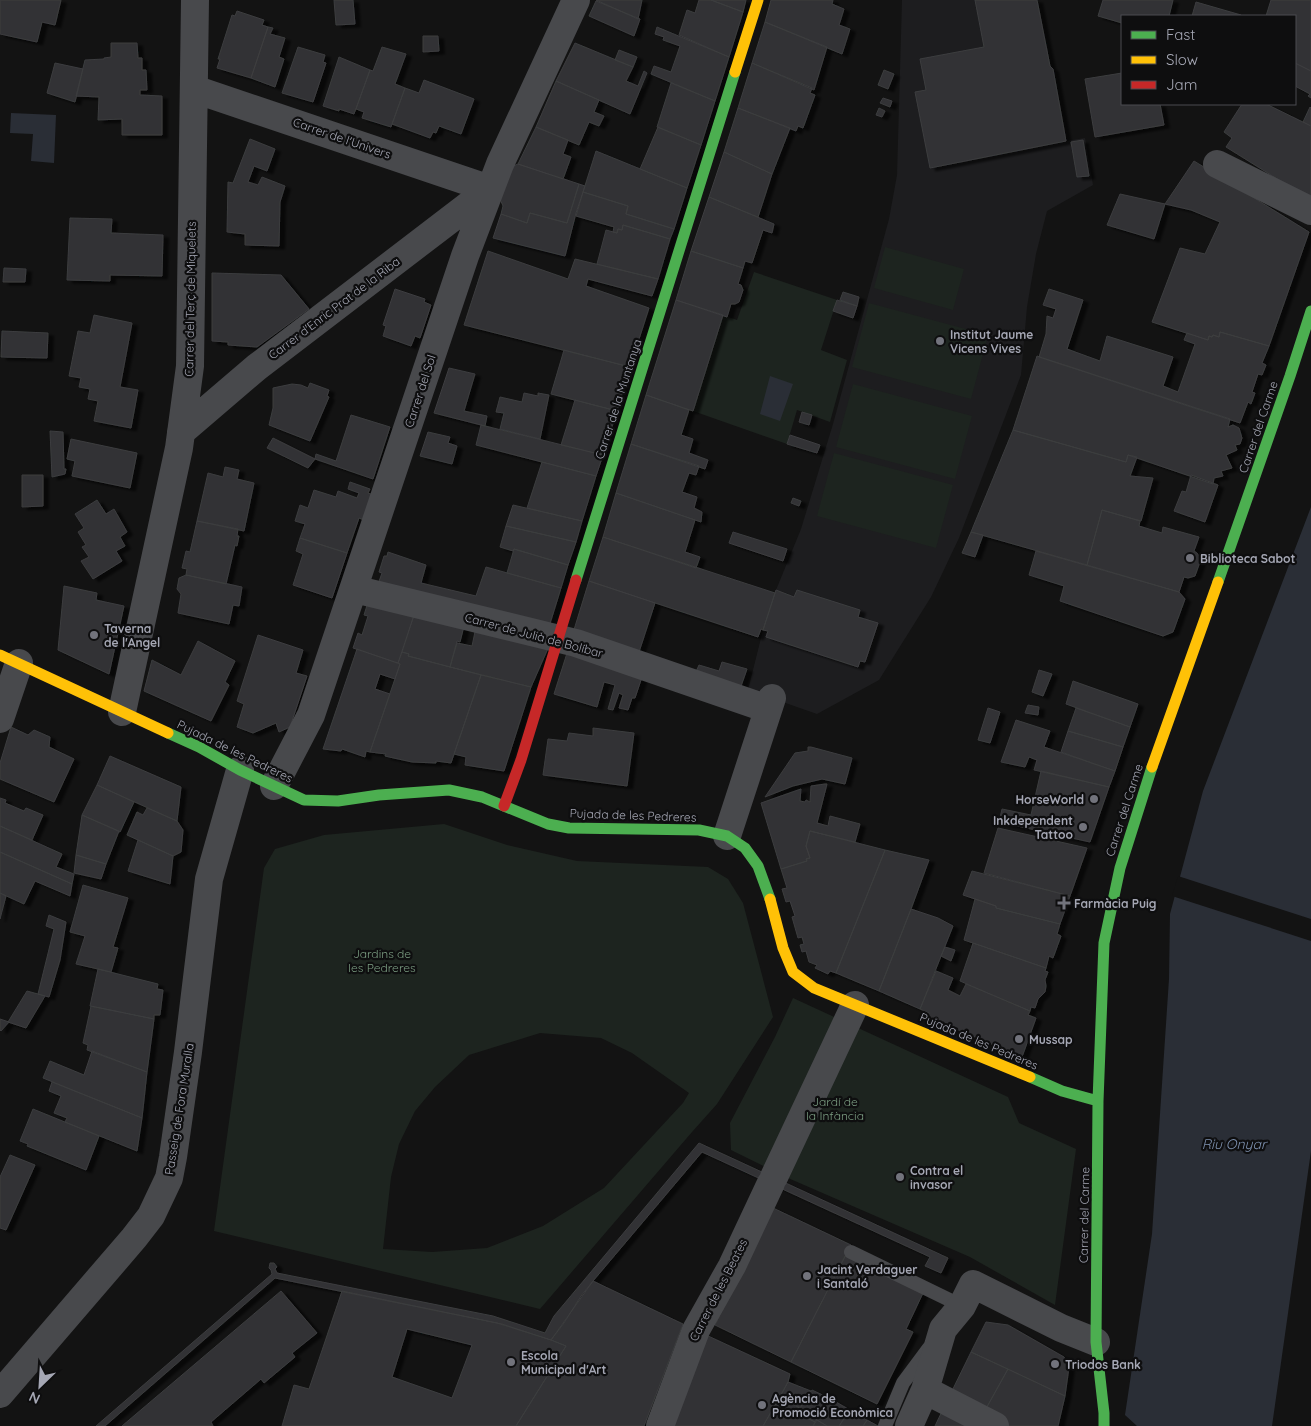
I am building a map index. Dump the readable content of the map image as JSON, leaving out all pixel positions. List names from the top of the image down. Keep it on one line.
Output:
{"streets":{"street":["Carrer de l'Univers","Carrer del Terç de Miquelets","Carrer d'Enric Prat de la Riba","Carrer del Sol","Carrer de la Muntanya","Carrer del Carme","Carrer de Julià de Bolíbar","Pujada de les Pedreres","Passeig de Fora Muralla","Carrer de les Beates"]},"crossings":[["Carrer de l'Univers","Carrer del Terç de Miquelets"],["Carrer de l'Univers","Carrer d'Enric Prat de la Riba"],["Carrer de l'Univers","Carrer del Sol"],["Carrer del Terç de Miquelets","Carrer d'Enric Prat de la Riba"],["Carrer del Terç de Miquelets","Pujada de les Pedreres"],["Carrer d'Enric Prat de la Riba","Carrer del Sol"],["Carrer del Sol","Carrer de Julià de Bolíbar"],["Carrer del Sol","Pujada de les Pedreres"],["Carrer de la Muntanya","Carrer de Julià de Bolíbar"],["Carrer de la Muntanya","Pujada de les Pedreres"],["Carrer del Carme","Pujada de les Pedreres"],["Carrer de Julià de Bolíbar","Pujada de les Pedreres"],["Pujada de les Pedreres","Passeig de Fora Muralla"],["Pujada de les Pedreres","Carrer de les Beates"]],"water":["Riu Onyar"],"parks":["Jardins de les Pedreres","Jardí de la Infància"],"places":{"other":["Institut Jaume Vicens Vives","Biblioteca Sabot","Taverna de l'Angel","HorseWorld","Inkdependent Tattoo","Mussap","Contra el invasor","Jacint Verdaguer i Santaló","Escola Municipal d'Art","Triodos Bank","Agència de Promoció Econòmica"],"health":["Farmàcia Puig"]},"legend":["Fast","Slow","Jam"],"north":"bottom left"}
